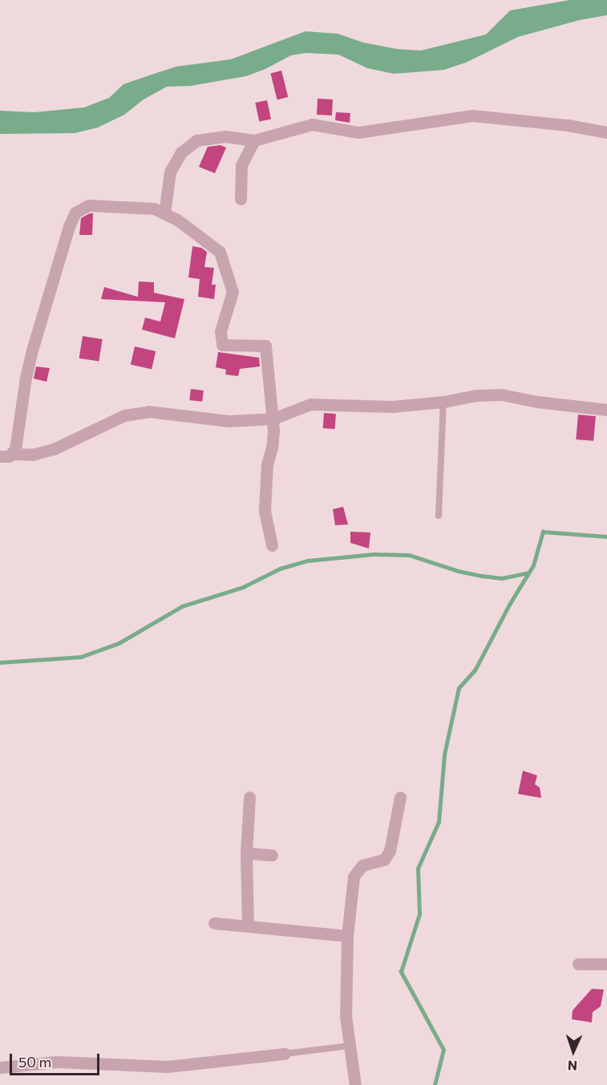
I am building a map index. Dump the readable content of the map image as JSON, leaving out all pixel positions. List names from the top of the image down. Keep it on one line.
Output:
{"scale_bar":"50 m","north":"bottom"}
